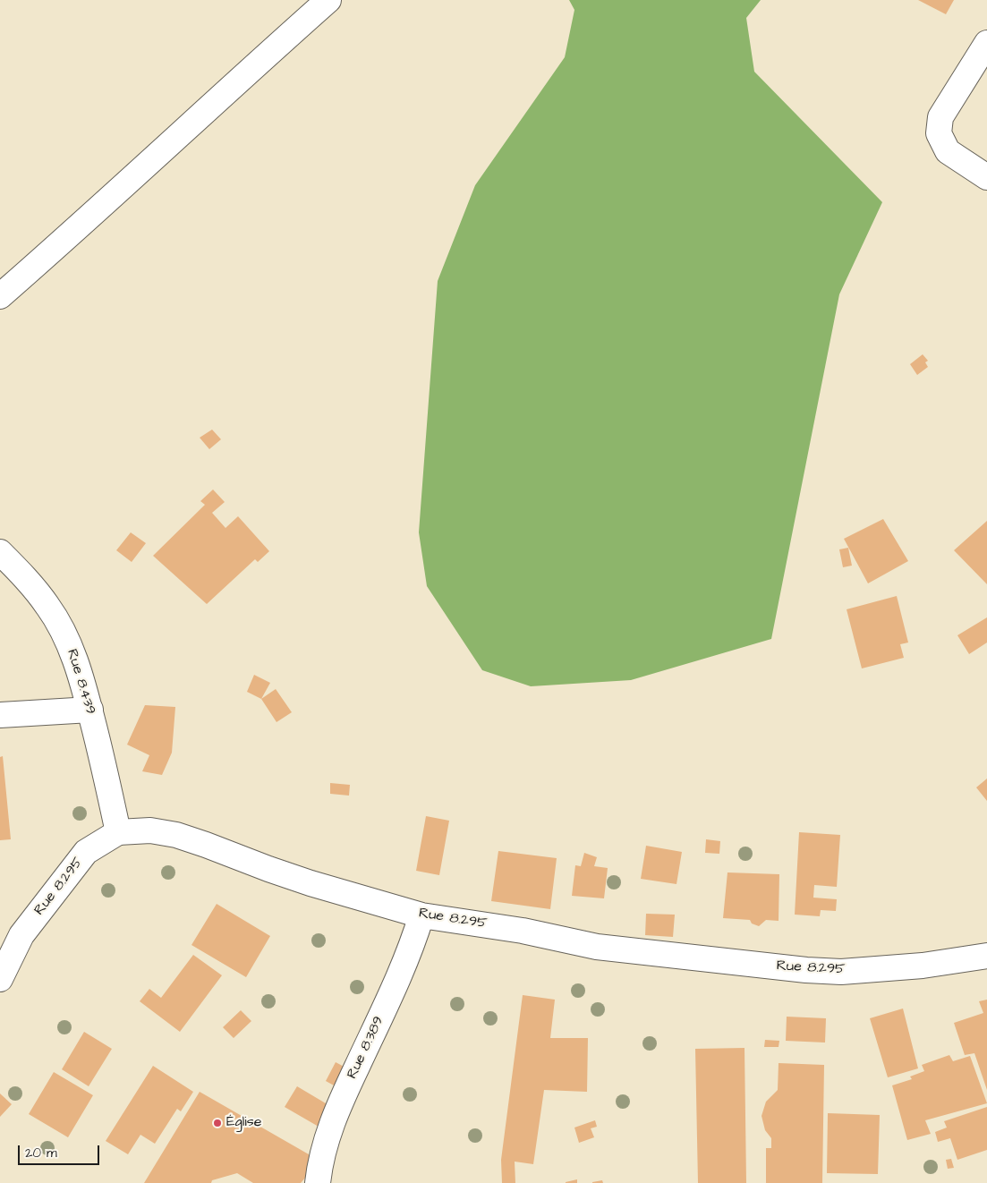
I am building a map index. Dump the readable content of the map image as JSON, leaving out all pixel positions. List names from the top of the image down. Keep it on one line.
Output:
{"streets":{"street":["Rue 8.439","Rue 8.295","Rue 8.389"]},"crossings":[["Rue 8.439","Rue 8.295"],["Rue 8.295","Rue 8.389"]],"places":["Église"],"scale_bar":"20 m"}
